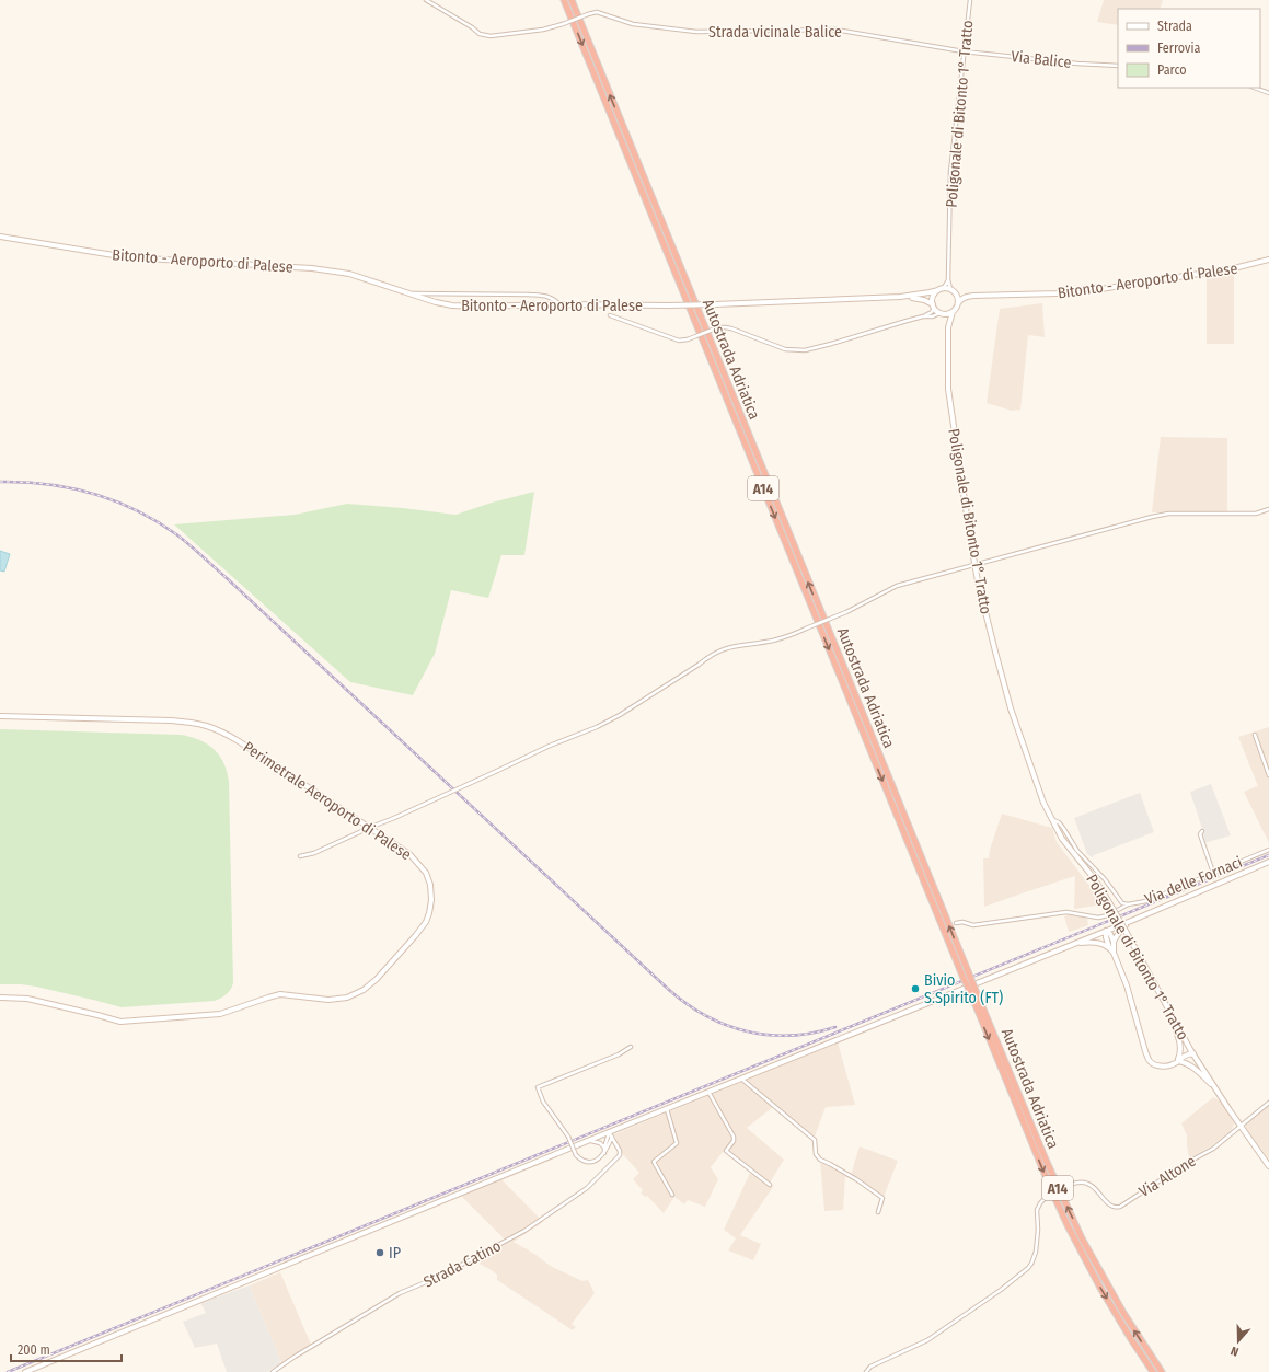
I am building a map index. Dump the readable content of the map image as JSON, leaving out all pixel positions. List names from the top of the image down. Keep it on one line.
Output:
{"streets":{"highway":["Autostrada Adriatica","A14"],"main road":["Poligonale di Bitonto 1° Tratto","Bitonto - Aeroporto di Palese","Perimetrale Aeroporto di Palese"],"street":["Strada vicinale Balice","Via Balice","Via delle Fornaci","Via Altone","Strada Catino"]},"crossings":[["Strada vicinale Balice","Via Balice"],["Strada vicinale Balice","Poligonale di Bitonto 1° Tratto"],["Via Balice","Poligonale di Bitonto 1° Tratto"],["Poligonale di Bitonto 1° Tratto","Via delle Fornaci"],["Poligonale di Bitonto 1° Tratto","Via Altone"]],"places":["Bivio S.Spirito (FT)","IP"],"legend":["Strada","Ferrovia","Parco"],"scale_bar":"200 m","north":"bottom"}
